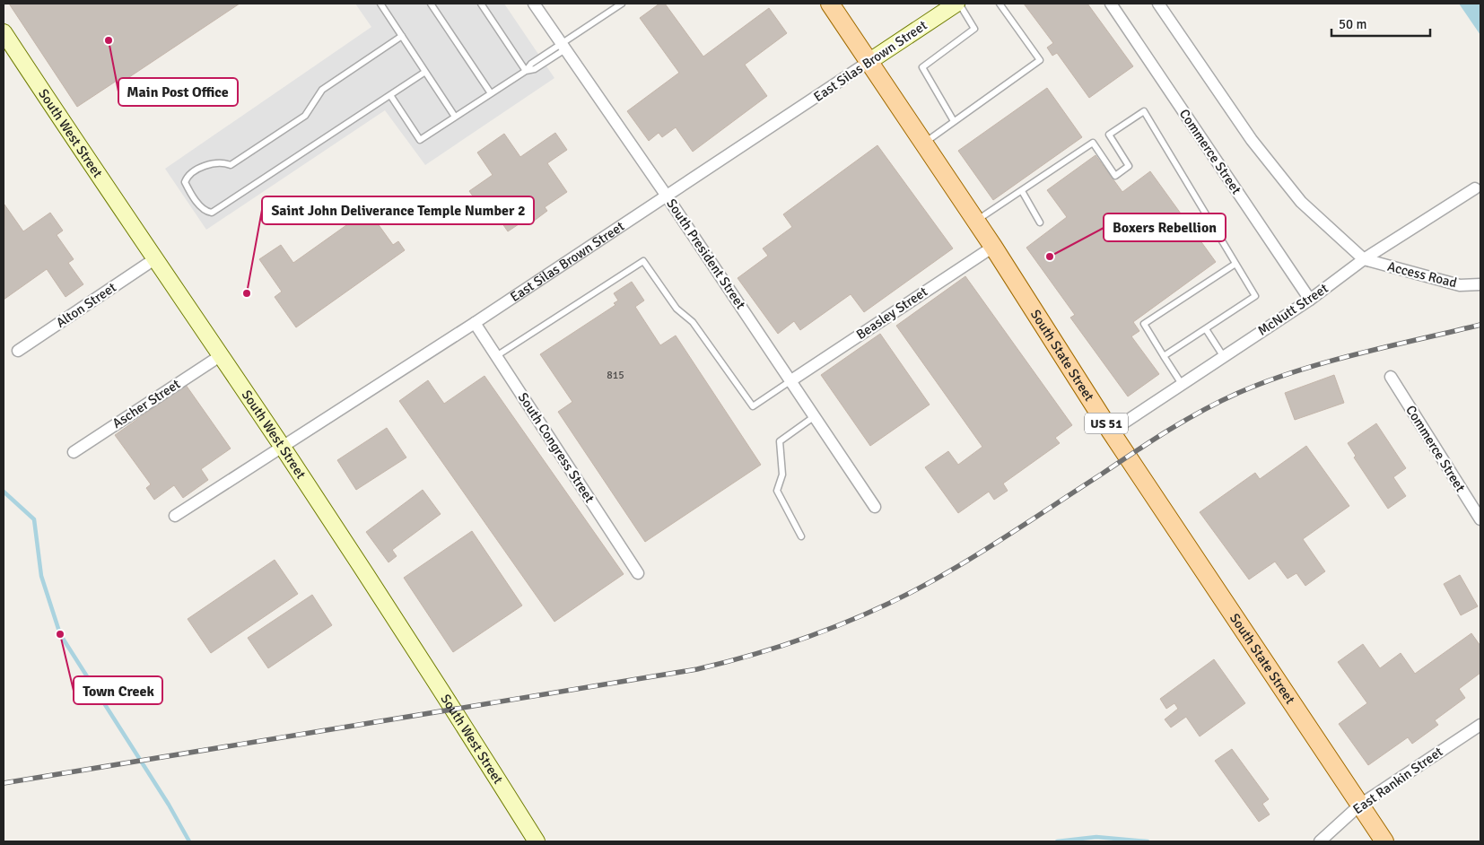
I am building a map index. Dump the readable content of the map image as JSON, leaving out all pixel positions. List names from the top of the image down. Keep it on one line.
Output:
{"streets":{"main road":["South State Street","US 51"],"street":["East Silas Brown Street","South West Street","Commerce Street","South President Street","Access Road","Alton Street","McNutt Street","Beasley Street","Ascher Street","South Congress Street","East Rankin Street"]},"crossings":[["East Silas Brown Street","South West Street"],["East Silas Brown Street","South President Street"],["East Silas Brown Street","South State Street"],["East Silas Brown Street","South Congress Street"],["South West Street","Alton Street"],["South West Street","Ascher Street"],["Commerce Street","McNutt Street"],["South President Street","Beasley Street"],["Access Road","McNutt Street"],["McNutt Street","South State Street"],["Beasley Street","South State Street"],["South State Street","East Rankin Street"]],"places":["Main Post Office","Boxers Rebellion","Saint John Deliverance Temple Number 2","Town Creek"],"house_numbers":["815"],"scale_bar":"50 m"}
